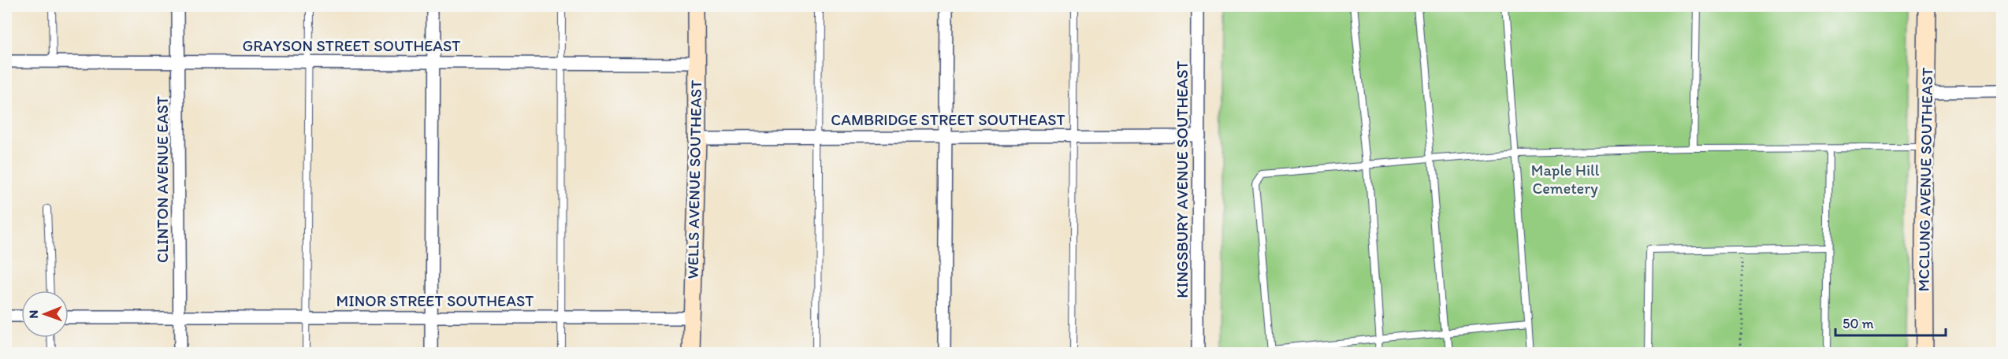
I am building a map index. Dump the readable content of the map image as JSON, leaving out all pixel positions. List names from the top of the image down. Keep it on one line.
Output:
{"streets":{"street":["GRAYSON STREET SOUTHEAST","CAMBRIDGE STREET SOUTHEAST","CLINTON AVENUE EAST","WELLS AVENUE SOUTHEAST","KINGSBURY AVENUE SOUTHEAST","MCCLUNG AVENUE SOUTHEAST","MINOR STREET SOUTHEAST"]},"crossings":[["GRAYSON STREET SOUTHEAST","CLINTON AVENUE EAST"],["GRAYSON STREET SOUTHEAST","WELLS AVENUE SOUTHEAST"],["CAMBRIDGE STREET SOUTHEAST","WELLS AVENUE SOUTHEAST"],["CAMBRIDGE STREET SOUTHEAST","KINGSBURY AVENUE SOUTHEAST"],["CLINTON AVENUE EAST","MINOR STREET SOUTHEAST"],["WELLS AVENUE SOUTHEAST","MINOR STREET SOUTHEAST"]],"parks":["Maple Hill Cemetery"],"scale_bar":"50 m","north":"left"}
